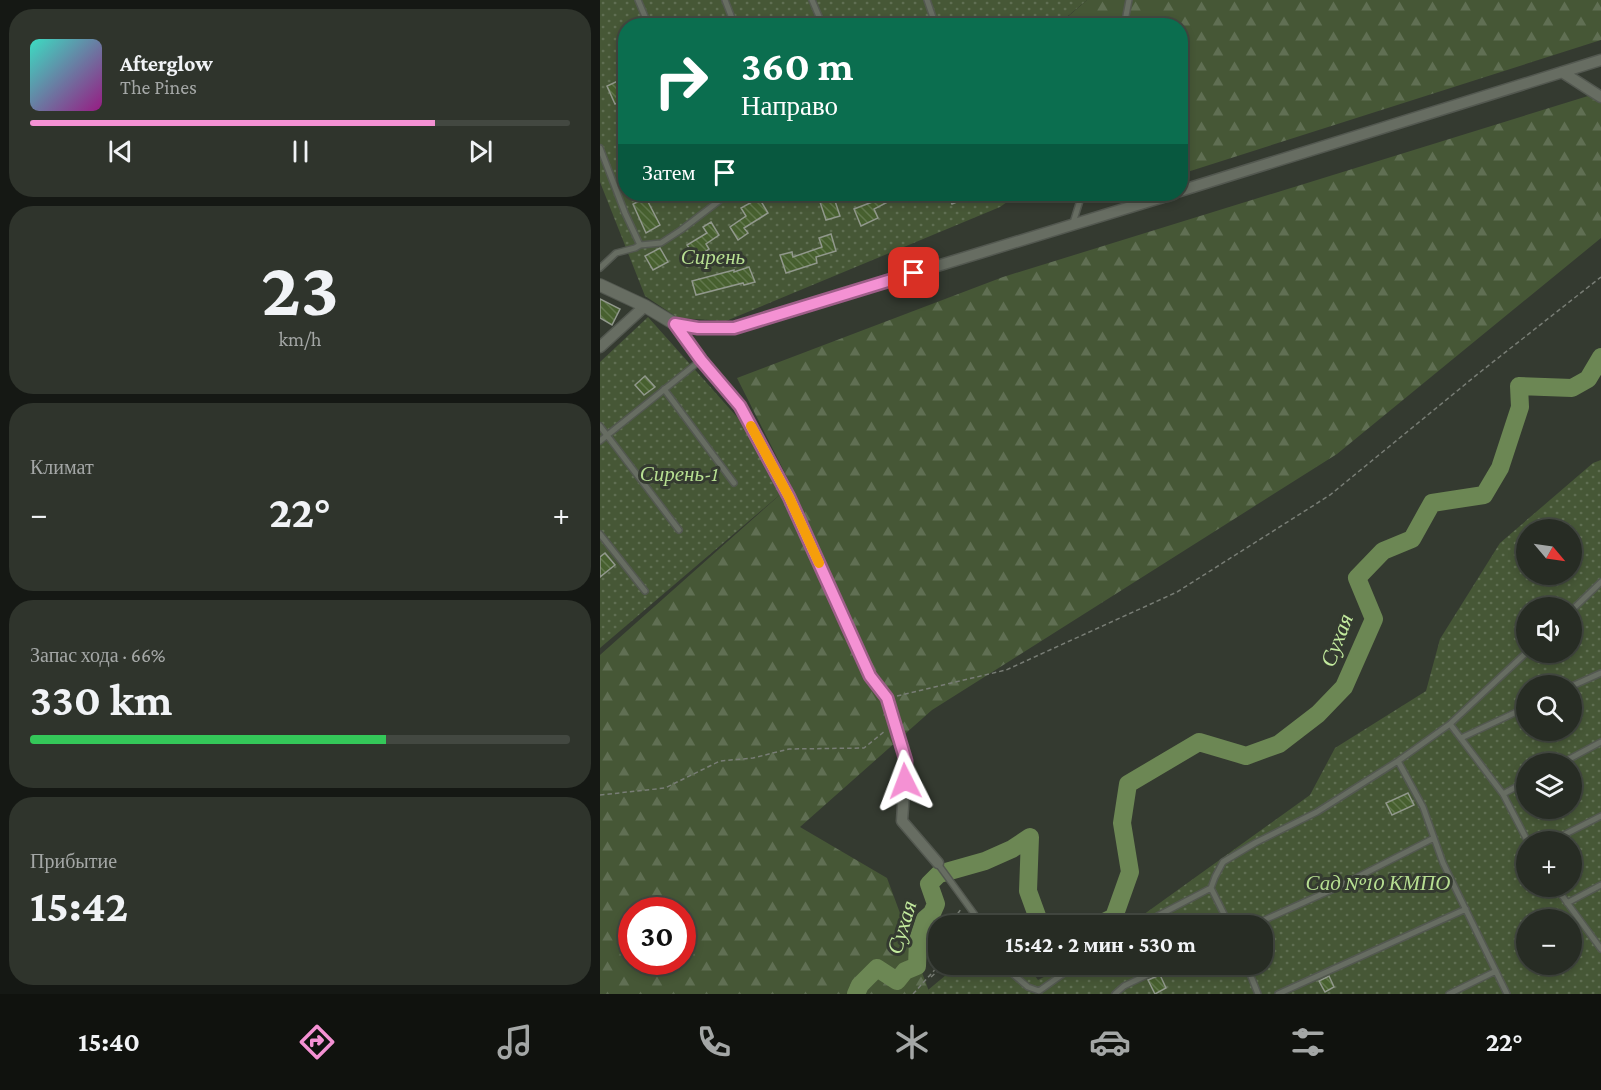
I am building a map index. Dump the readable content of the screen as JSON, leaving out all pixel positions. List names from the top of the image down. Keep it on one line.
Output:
{"water":["Сухая"],"parks":["Сирень","Сирень-1","Сад №10 КМПО"],"north":"bottom right","page":{"turn":["360 m","Направо"],"song":["Afterglow","The Pines"],"then":"Затем","tile":[["23","km/h"],"Климат",["Запас хода · 66%","330 km"],["Прибытие","15:42"]],"heat":["−","22°","+"],"map_buttons":["+","−"],"limit":"30","trip":"15:42 · 2 мин · 530 m","tabs":["15:40","22°"]}}
